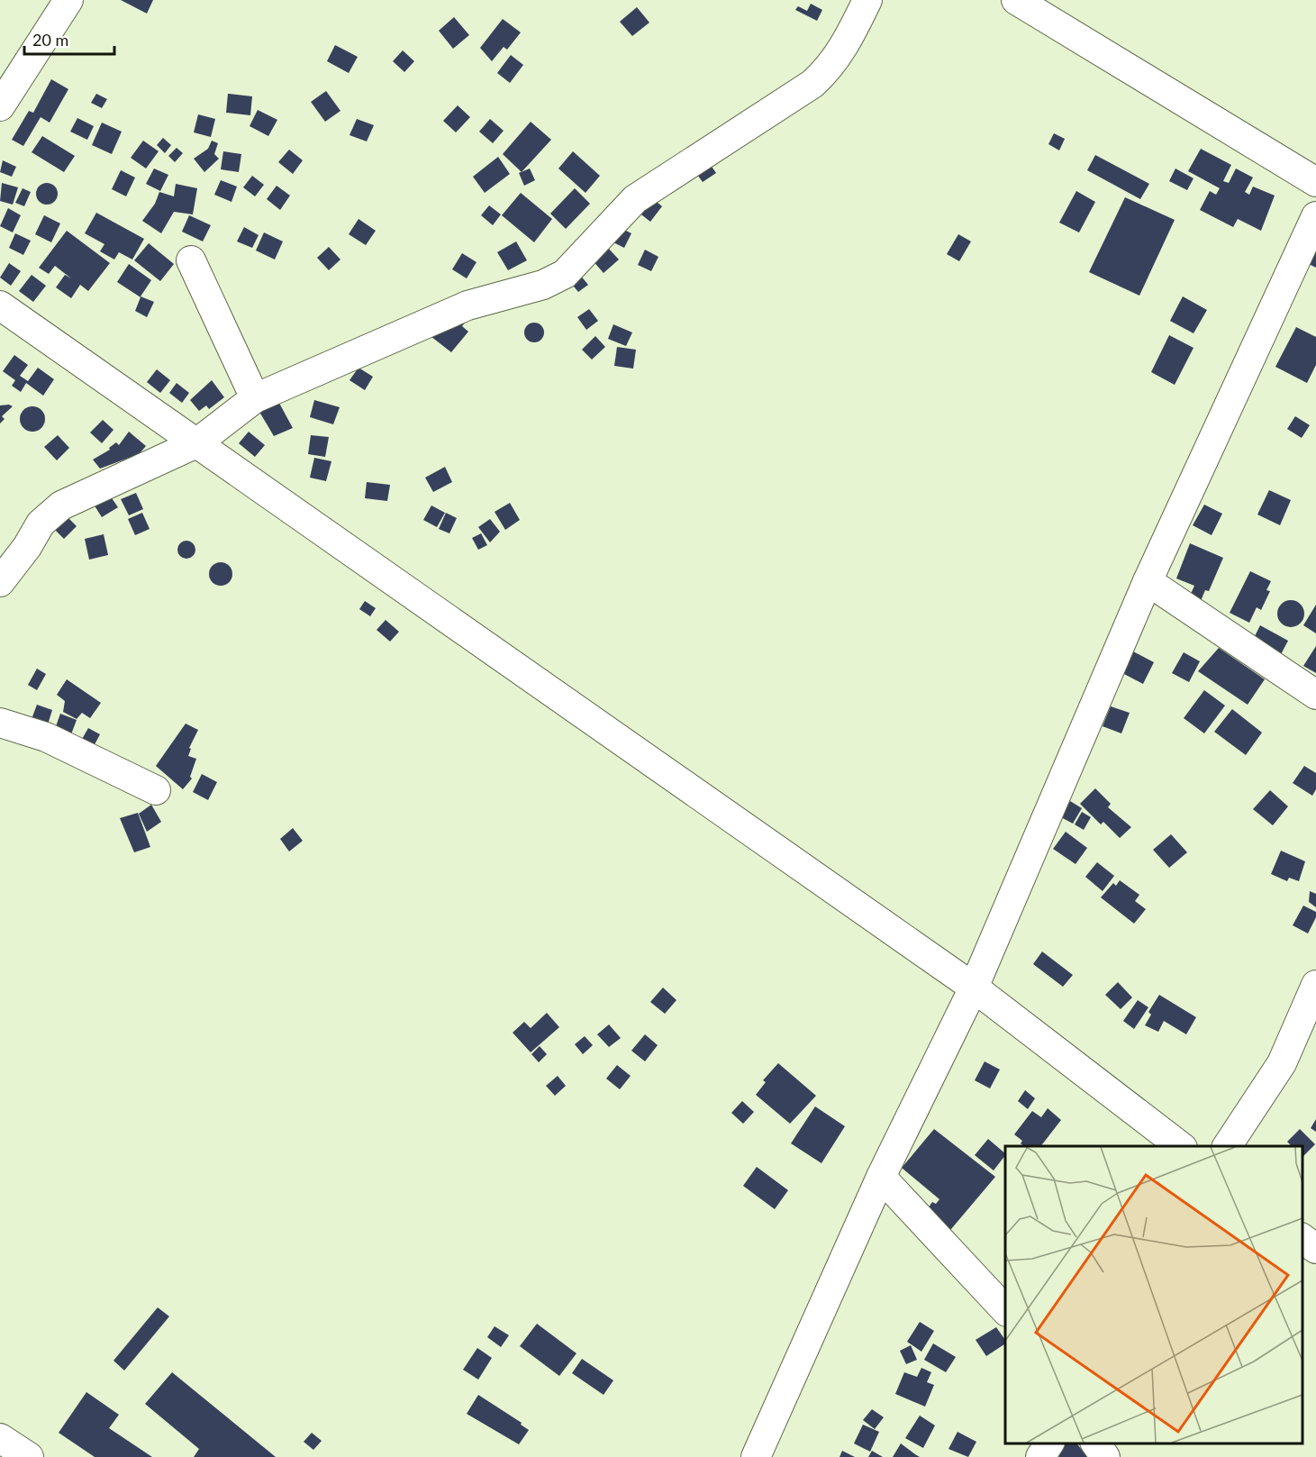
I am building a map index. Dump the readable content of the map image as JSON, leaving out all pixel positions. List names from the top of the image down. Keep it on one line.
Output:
{"scale_bar":"20 m"}
